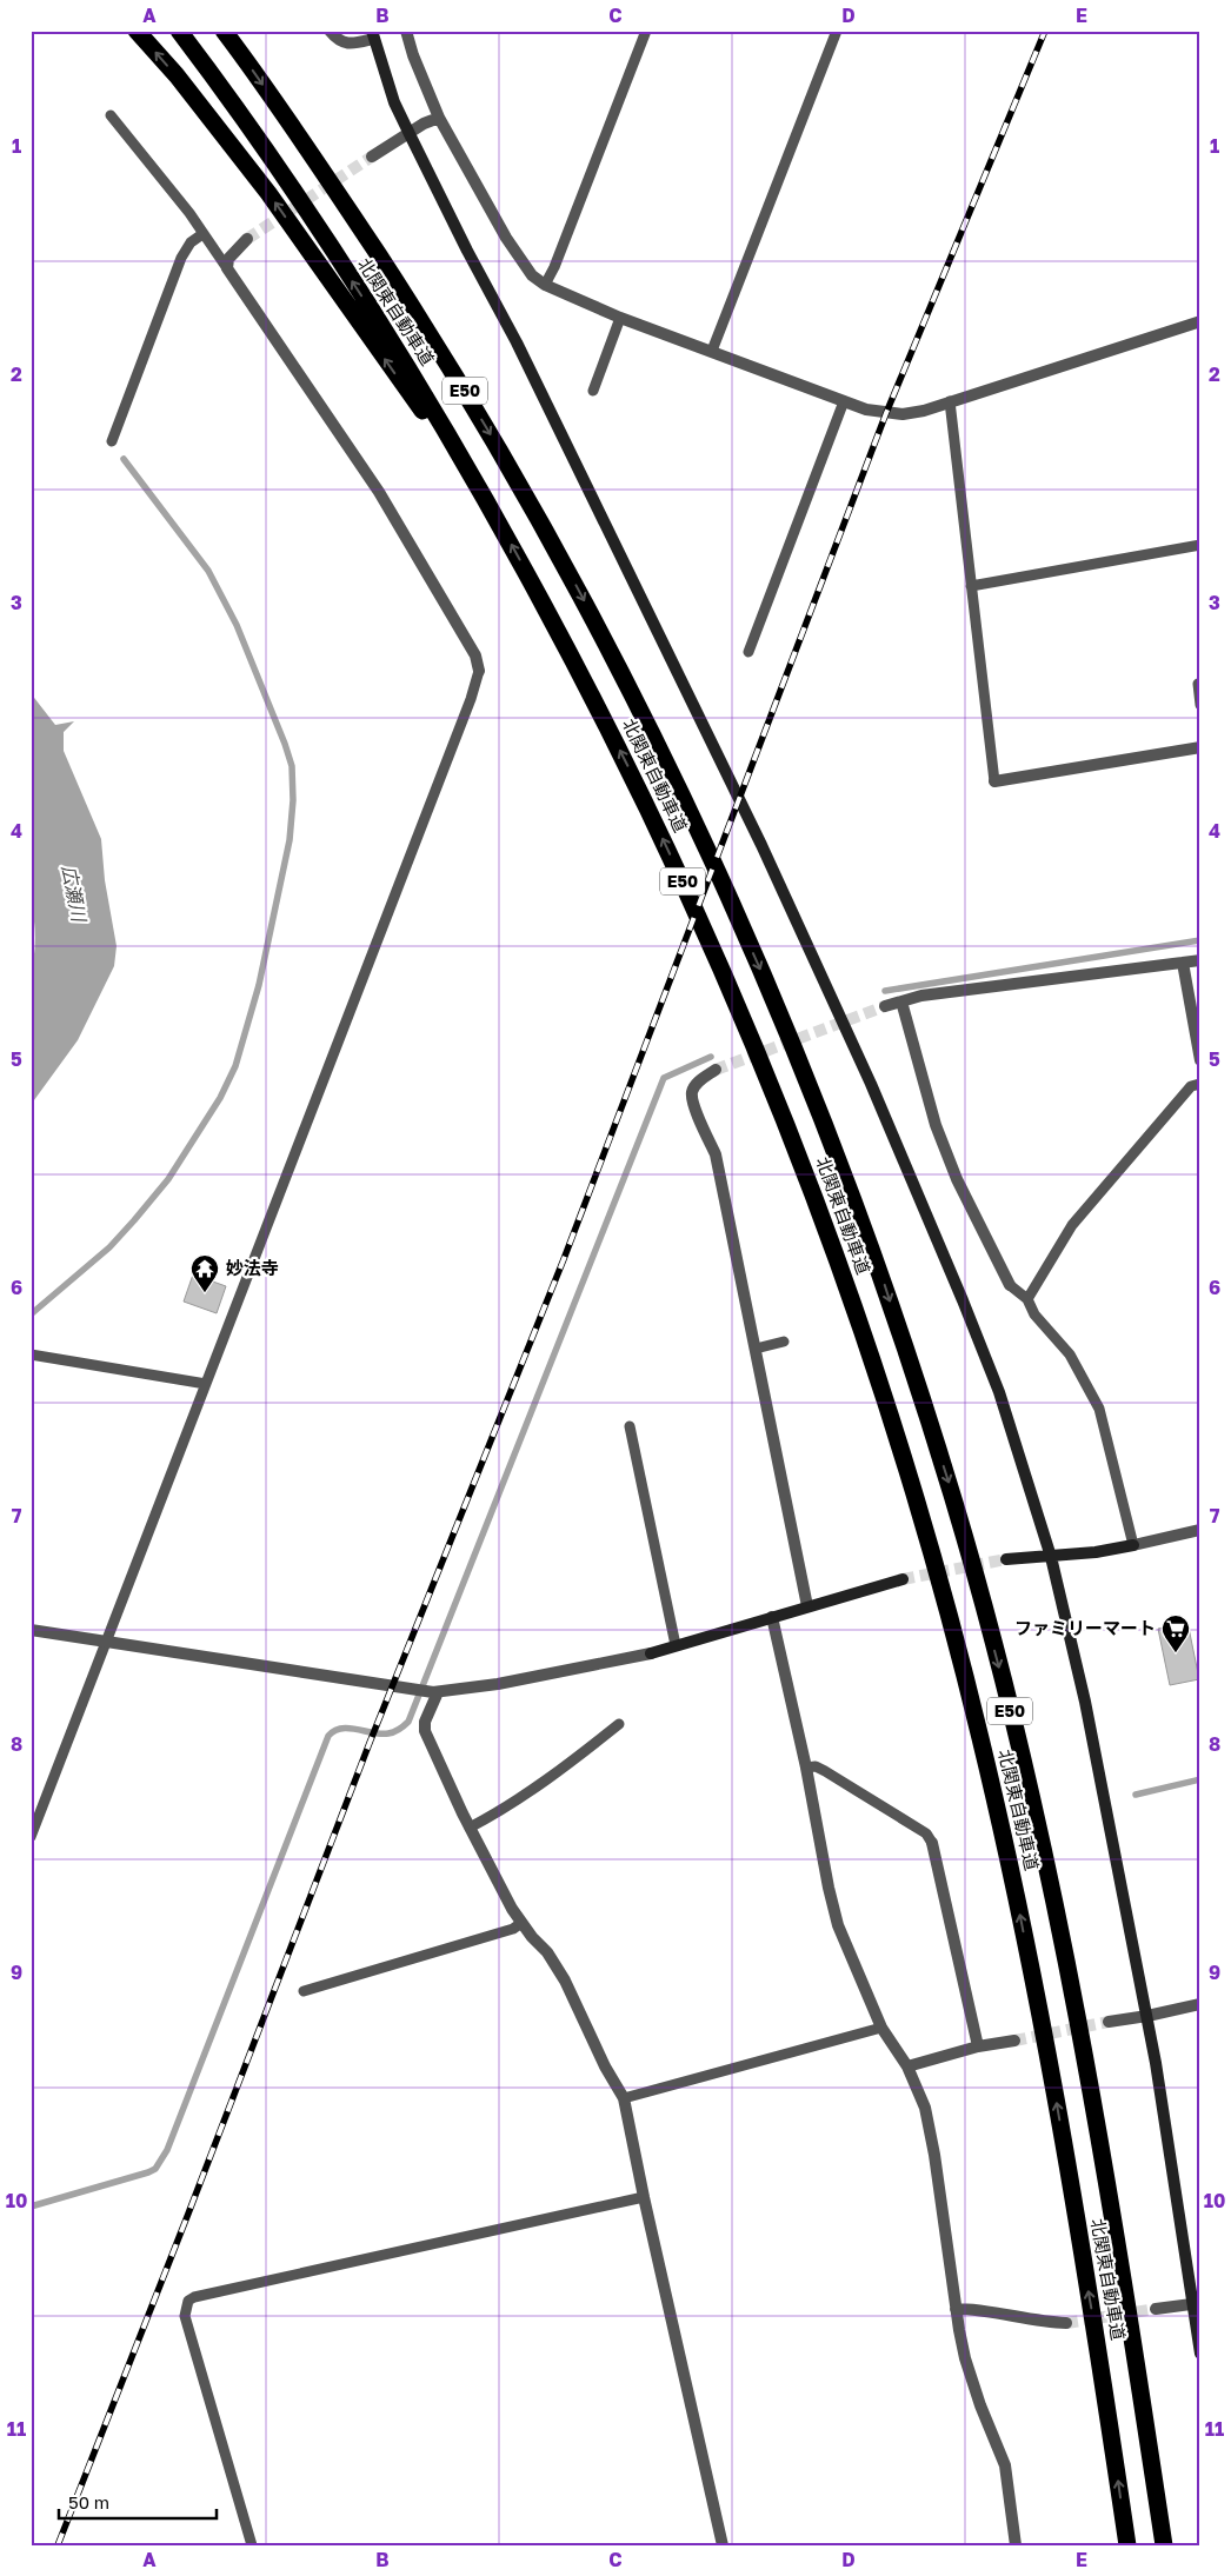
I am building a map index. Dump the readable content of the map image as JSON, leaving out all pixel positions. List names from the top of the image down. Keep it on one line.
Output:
{"streets":{"highway":["北関東自動車道","E50"]},"water":["広瀬川"],"places":{"temple":["妙法寺"],"supermarket":["ファミリーマート"]},"scale_bar":"50 m","grid":{"columns":["A","B","C","D","E"],"rows":["1","2","3","4","5","6","7","8","9","10","11"]}}
